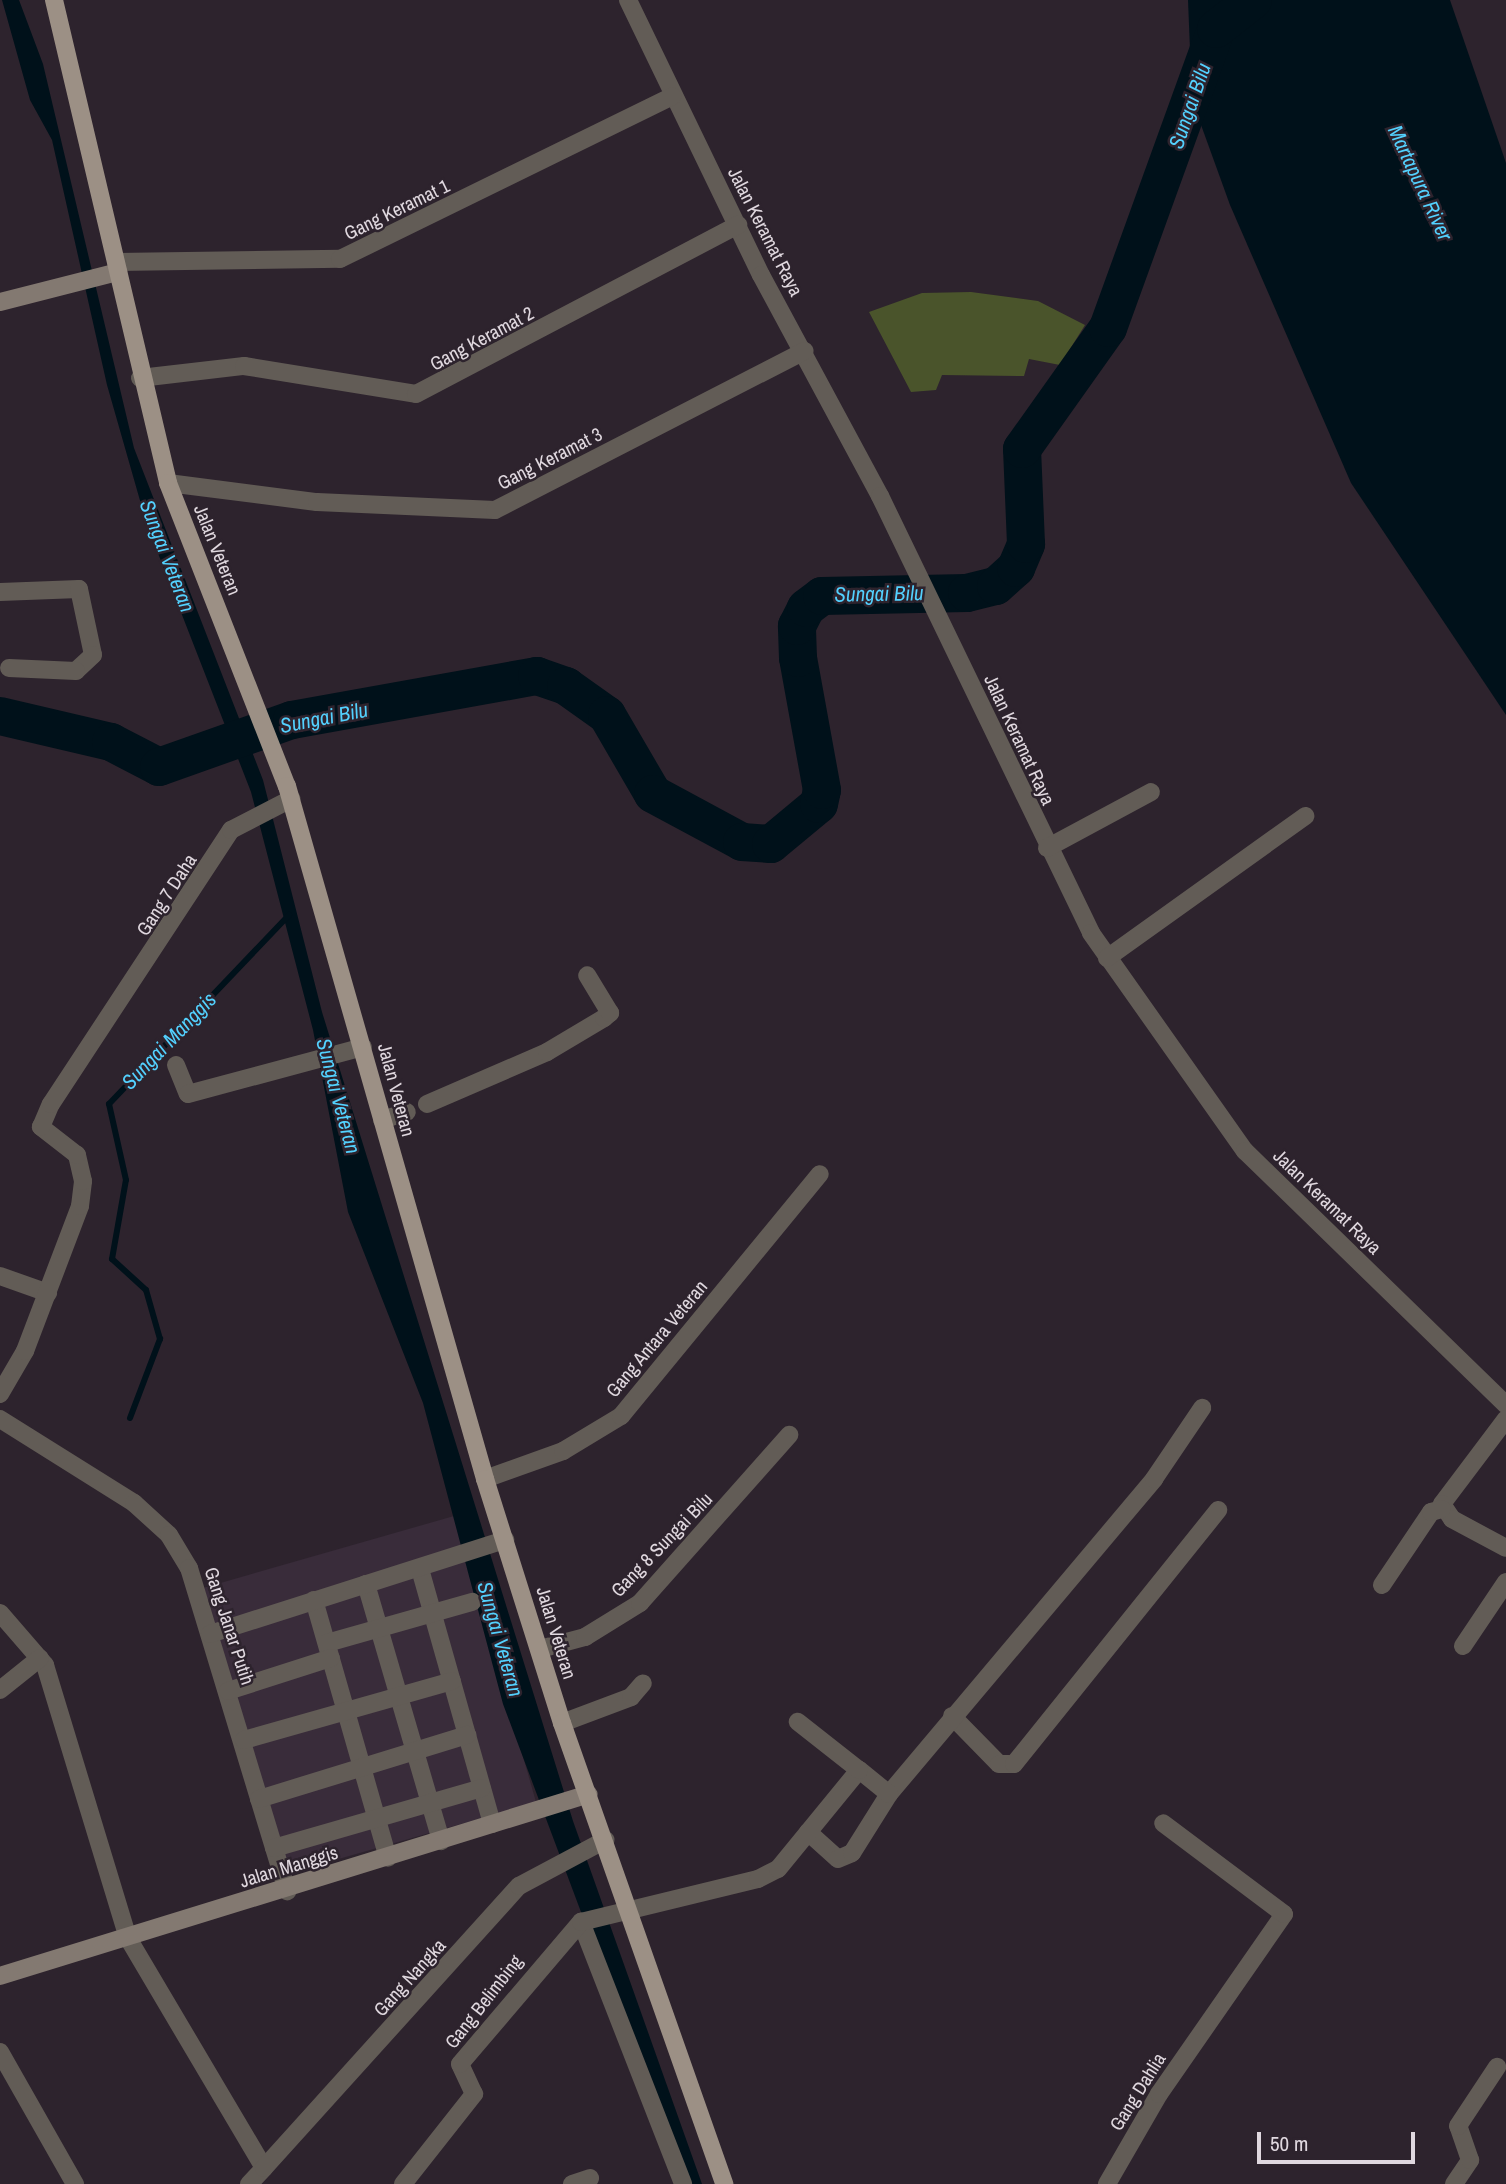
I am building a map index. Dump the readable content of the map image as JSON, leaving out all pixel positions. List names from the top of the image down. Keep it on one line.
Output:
{"streets":{"main road":["Jalan Veteran"],"street":["Gang Keramat 1","Jalan Keramat Raya","Gang Keramat 2","Gang Keramat 3","Gang 7 Daha","Gang Antara Veteran","Gang 8 Sungai Bilu","Gang Janar Putih","Jalan Manggis","Gang Nangka","Gang Belimbing","Gang Dahlia"]},"crossings":[["Gang Keramat 1","Jalan Keramat Raya"],["Gang Keramat 1","Jalan Veteran"],["Jalan Keramat Raya","Gang Keramat 2"],["Jalan Keramat Raya","Gang Keramat 3"],["Gang Keramat 2","Jalan Veteran"],["Gang Keramat 3","Jalan Veteran"],["Jalan Veteran","Gang 7 Daha"],["Jalan Veteran","Gang Antara Veteran"],["Jalan Veteran","Gang 8 Sungai Bilu"],["Jalan Veteran","Jalan Manggis"],["Jalan Veteran","Gang Nangka"],["Jalan Veteran","Gang Belimbing"],["Gang Janar Putih","Jalan Manggis"]],"water":["Sungai Bilu","Martapura River","Sungai Veteran","Sungai Manggis"],"scale_bar":"50 m"}
